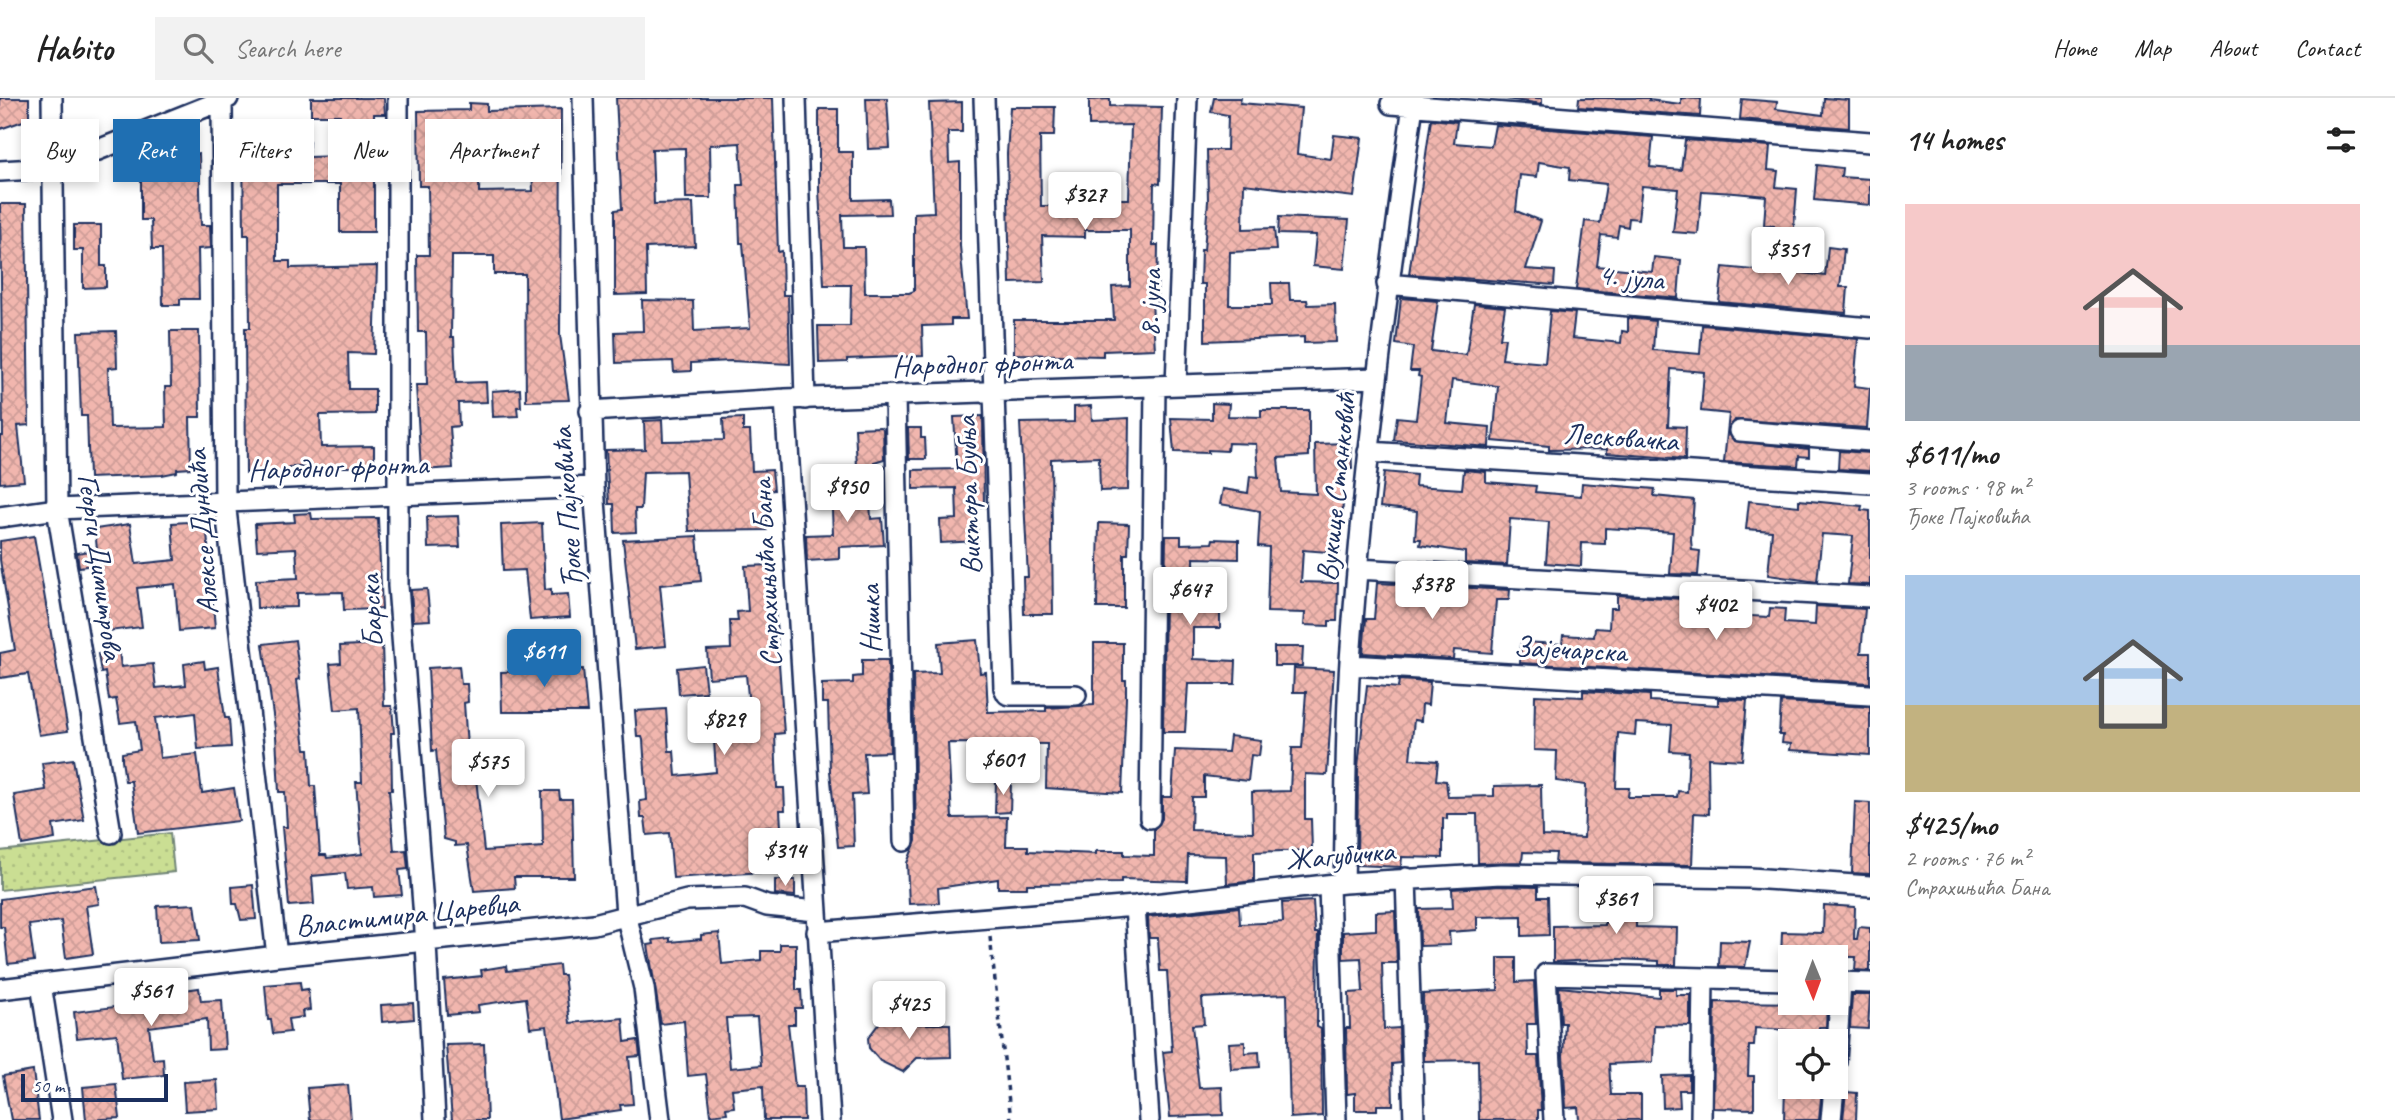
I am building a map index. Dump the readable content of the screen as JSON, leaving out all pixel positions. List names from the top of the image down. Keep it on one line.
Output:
{"streets":{"street":["4. јула","8. јуна","Народног фронта","Лесковачка","Вукице Станковић","Виктора Бубња","Ђоке Пајковића","Алексе Дундића","Георги Димитрова","Страхињића Бана","Барска","Нишка","Зајечарска","Жагубичка","Властимира Царевца"]},"crossings":[["4. јула","Вукице Станковић"],["8. јуна","Народног фронта"],["Народног фронта","Вукице Станковић"],["Народног фронта","Виктора Бубња"],["Народног фронта","Ђоке Пајковића"],["Народног фронта","Алексе Дундића"],["Народног фронта","Георги Димитрова"],["Народног фронта","Страхињића Бана"],["Народног фронта","Барска"],["Народног фронта","Нишка"],["Лесковачка","Вукице Станковић"],["Вукице Станковић","Зајечарска"],["Вукице Станковић","Жагубичка"],["Ђоке Пајковића","Властимира Царевца"],["Алексе Дундића","Властимира Царевца"],["Страхињића Бана","Жагубичка"],["Страхињића Бана","Властимира Царевца"],["Барска","Властимира Царевца"]],"scale_bar":"50 m","north":"bottom","page":{"header":"Habito","search":"Search here","nav":["Home","Map","About","Contact"],"heading":"14 homes","chip":["Buy","Rent","Filters","New","Apartment"],"price":["$327","$351","$950","$378","$647","$402","$611","$829","$601","$575","$314","$361","$561","$425"],"list":[{"name":"$611/mo","note":"3 rooms · 98 m² · Ђоке Пајковића"},{"name":"$425/mo","note":"2 rooms · 76 m² · Страхињића Бана"}],"scale":"50 m"}}
